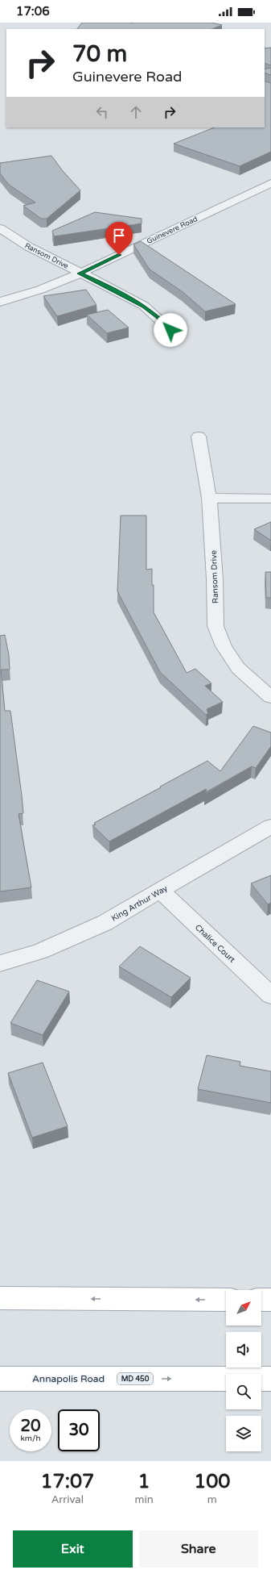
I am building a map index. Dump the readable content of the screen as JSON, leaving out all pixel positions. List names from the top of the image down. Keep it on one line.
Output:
{"streets":{"main road":["Annapolis Road","MD 450"],"street":["Guinevere Road","Ransom Drive","King Arthur Way","Chalice Court"]},"crossings":[["Guinevere Road","Ransom Drive"],["King Arthur Way","Chalice Court"]],"north":"top right","page":{"status":"17:06","turn":["70 m","Guinevere Road"],"speed":"20 km/h","limit":"30","eta":["17:07","Arrival","1","min","100","m"],"buttons":["Exit","Share"]}}
